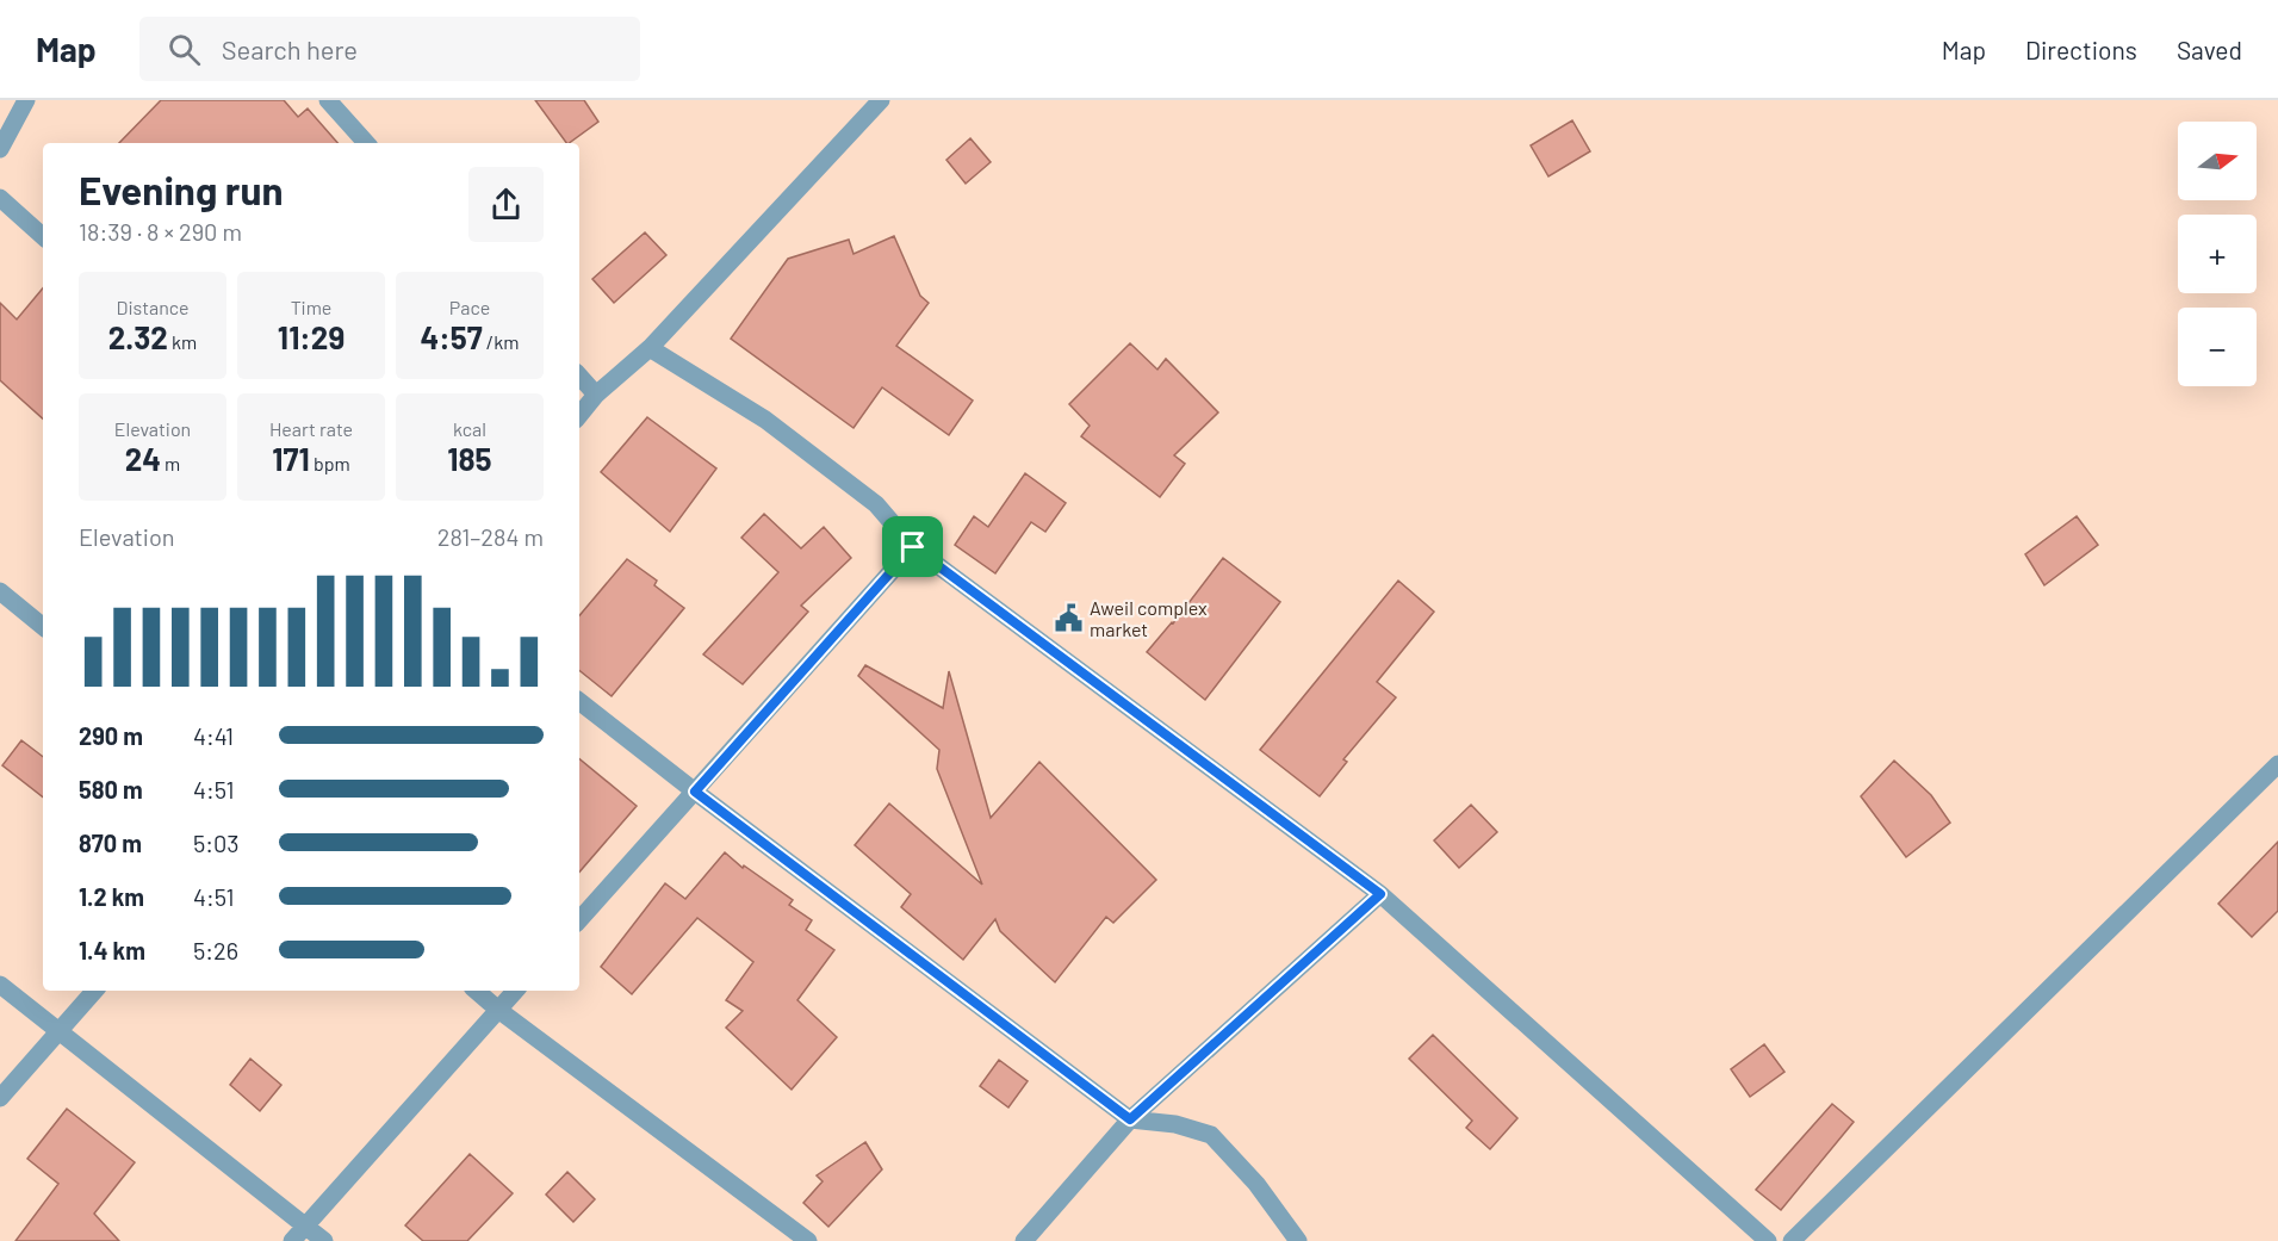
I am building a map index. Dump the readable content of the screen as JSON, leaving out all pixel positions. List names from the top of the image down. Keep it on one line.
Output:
{"places":{"public building":["Aweil complex market"]},"north":"right","page":{"header":"Map","search":"Search here","nav":["Map","Directions","Saved"],"map_buttons":["+","−"],"heading":["Evening run","18:39 · 8 × 290 m"],"stats":[["Distance","2.32 km"],["Time","11:29"],["Pace","4:57 /km"],["Elevation","24 m"],["Heart rate","171 bpm"],["kcal","185"]],"chart":["Elevation","281–284 m"],"list":[{"name":"290 m","note":"4:41"},{"name":"580 m","note":"4:51"},{"name":"870 m","note":"5:03"},{"name":"1.2 km","note":"4:51"},{"name":"1.4 km","note":"5:26"}]}}
